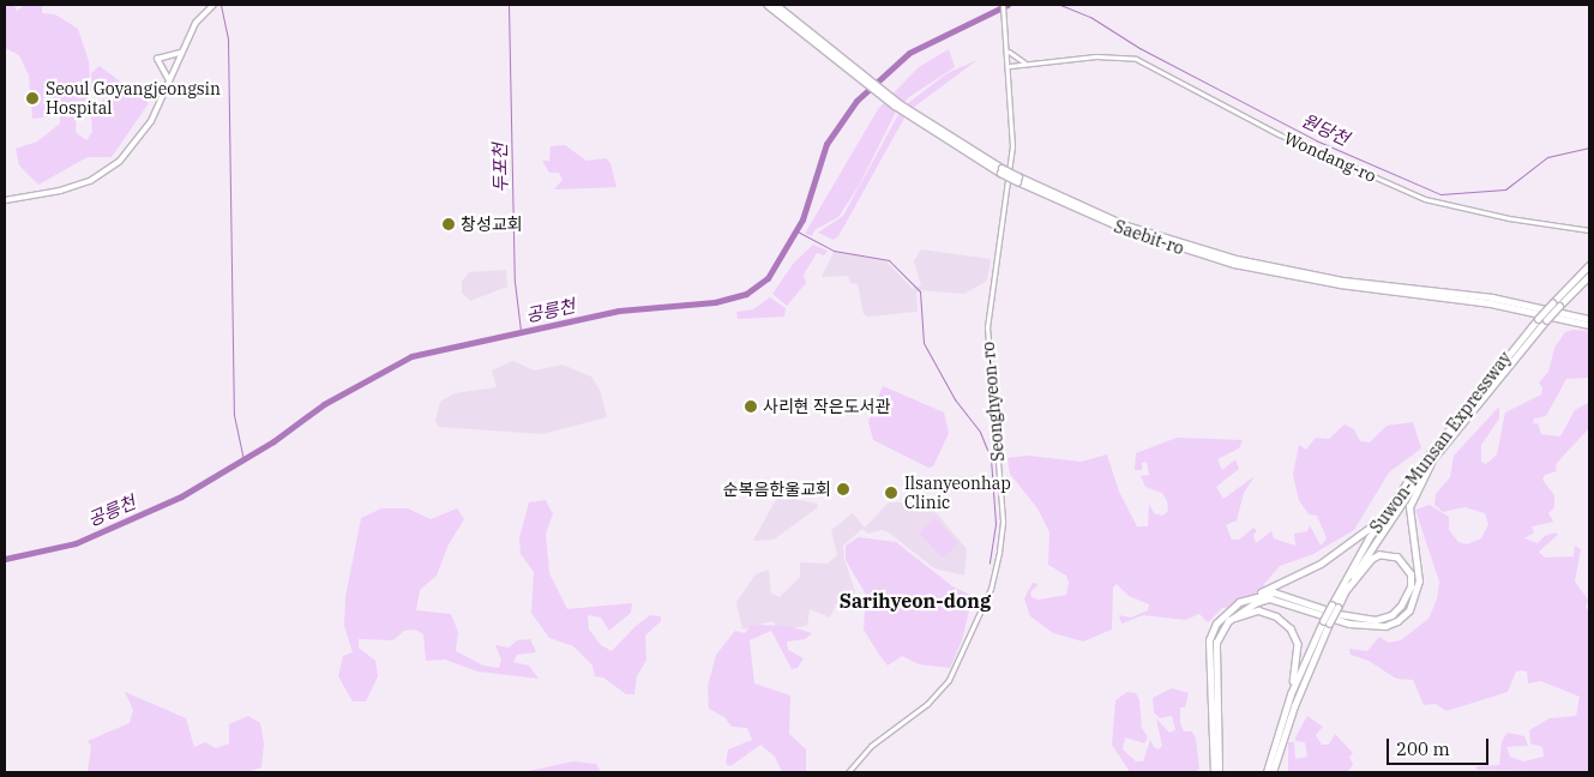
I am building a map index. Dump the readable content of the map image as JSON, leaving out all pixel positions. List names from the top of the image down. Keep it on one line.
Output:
{"streets":{"highway":["Saebit-ro","Suwon-Munsan Expressway"],"main road":["Wondang-ro","Seonghyeon-ro"]},"crossings":[["Wondang-ro","Seonghyeon-ro"]],"districts":["Sarihyeon-dong"],"water":["원당천","두포천","공릉천"],"places":["Seoul Goyangjeongsin Hospital","창성교회","사리현 작은도서관","순복음한울교회","Ilsanyeonhap Clinic"],"scale_bar":"200 m"}
